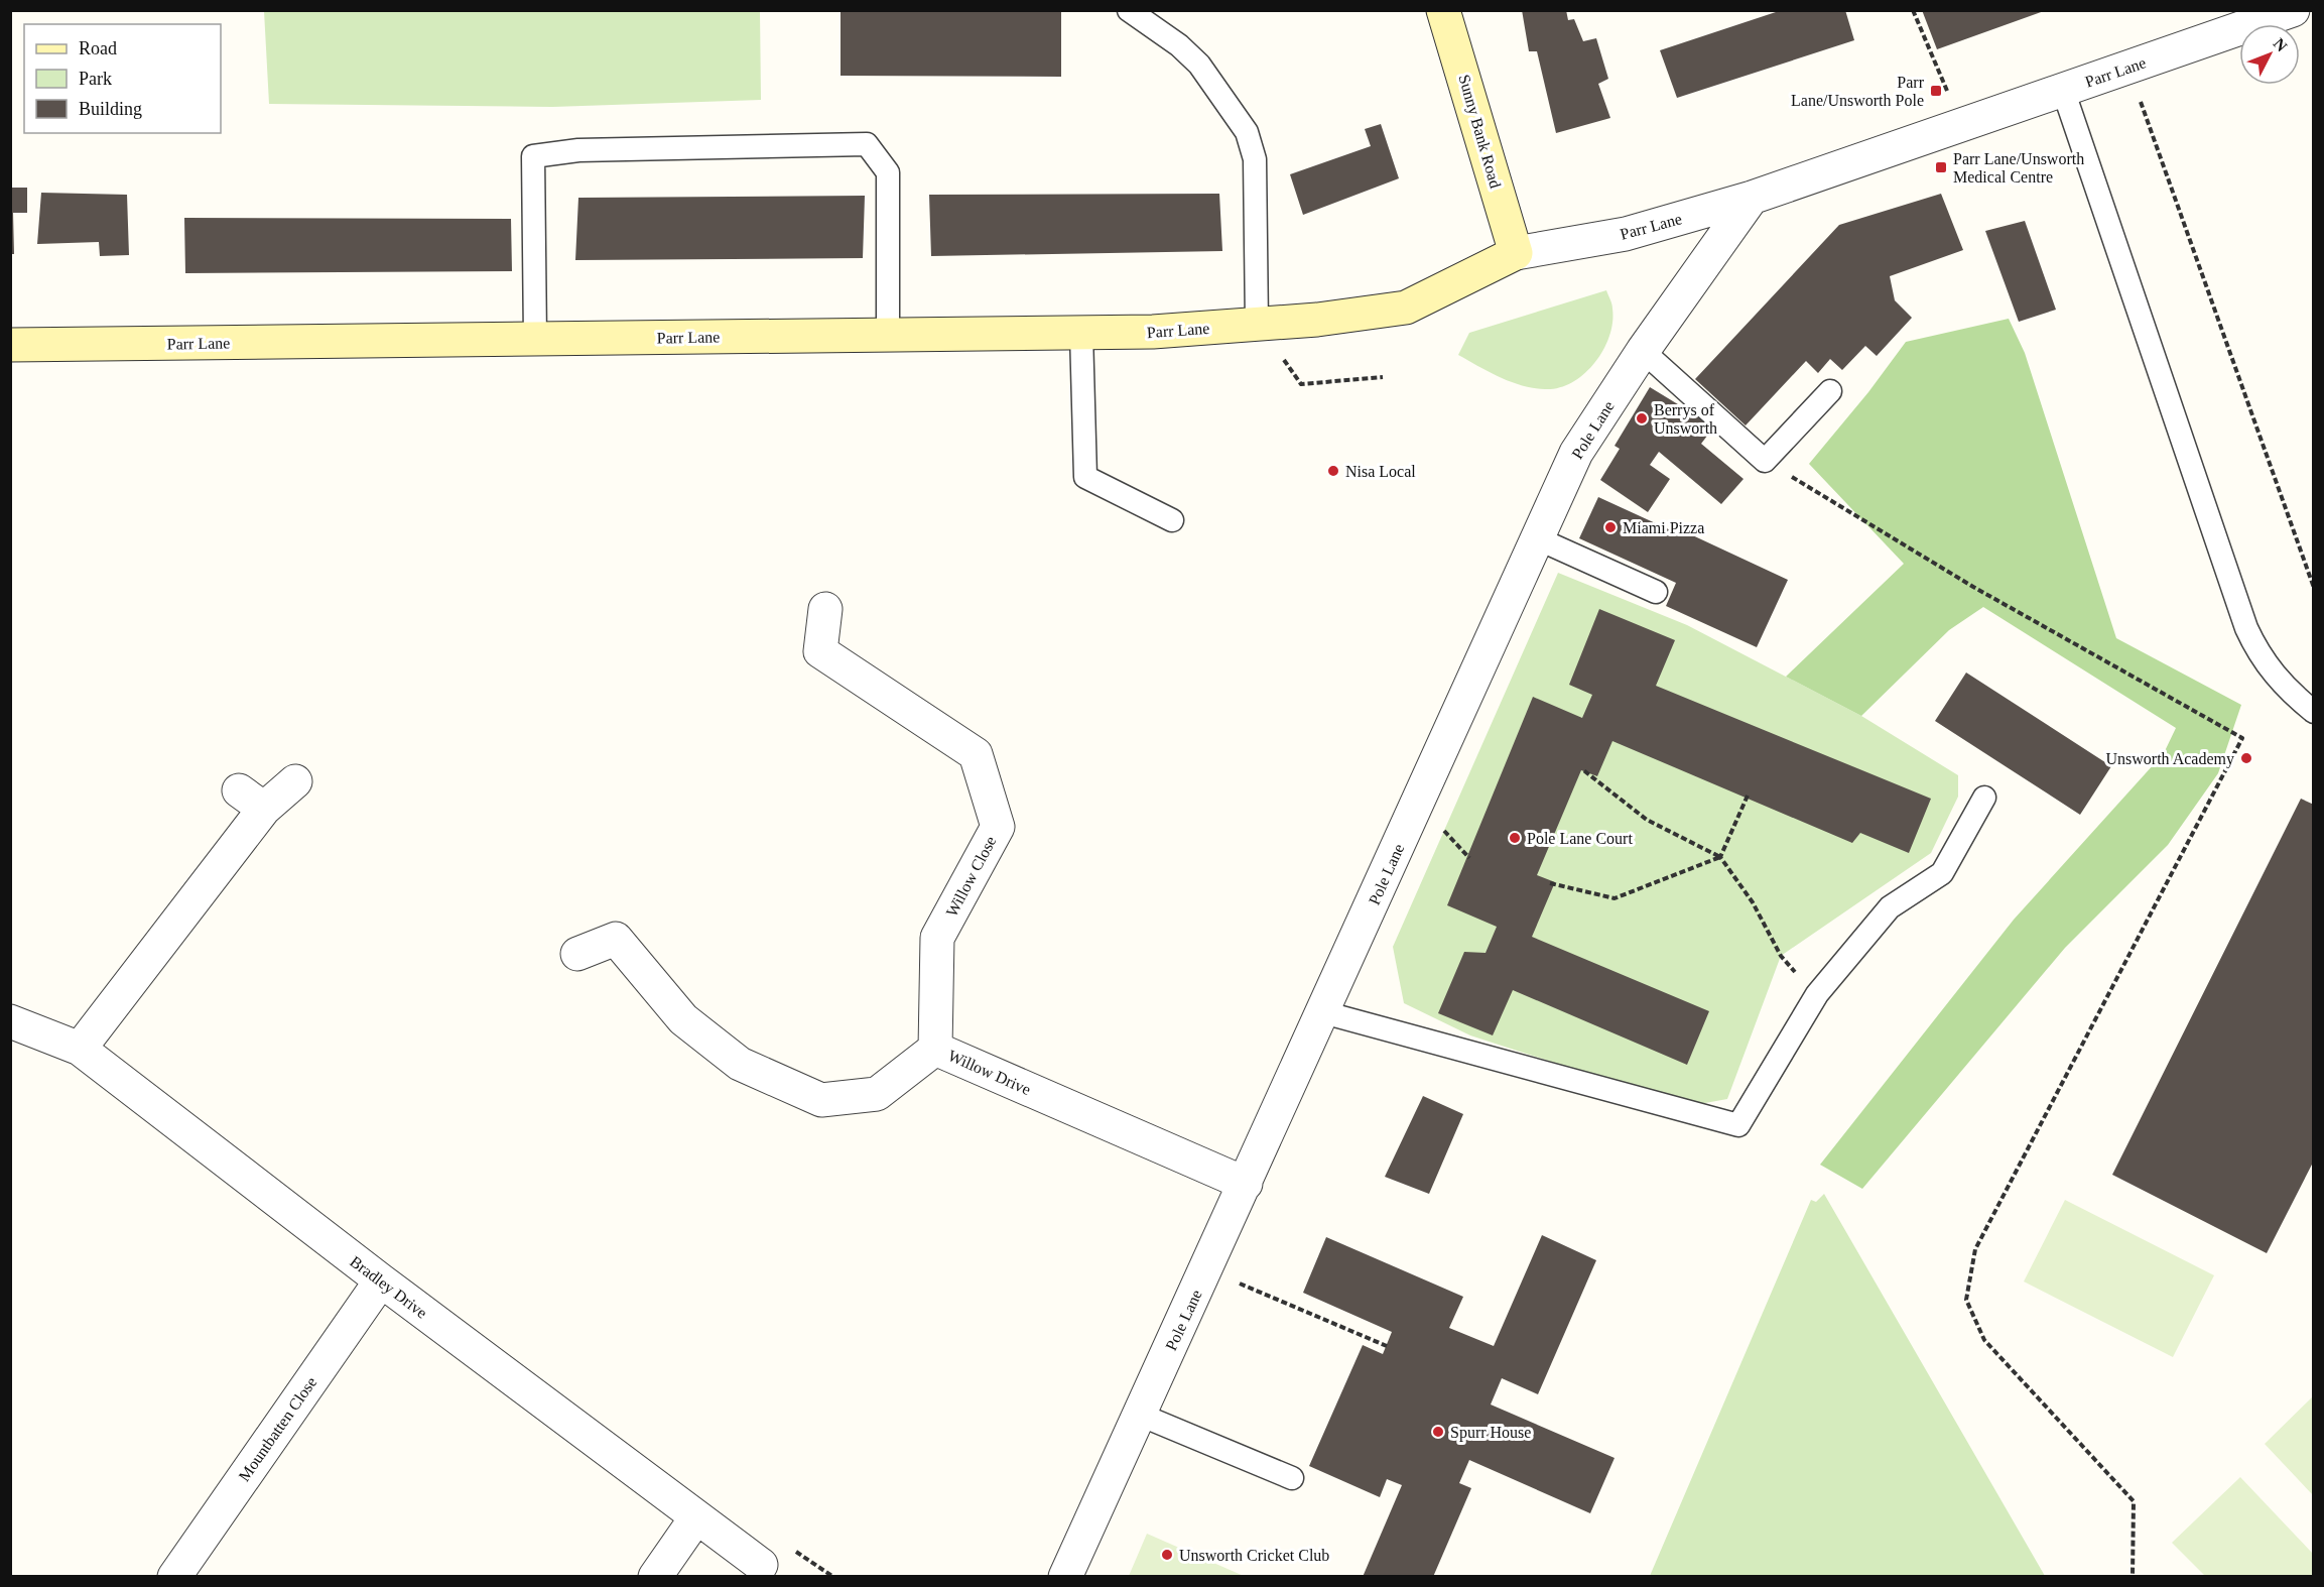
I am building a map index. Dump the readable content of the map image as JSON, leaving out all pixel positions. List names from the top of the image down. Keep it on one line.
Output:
{"streets":{"street":["Parr Lane","Sunny Bank Road","Pole Lane","Willow Close","Willow Drive","Bradley Drive","Mountbatten Close"]},"crossings":[["Parr Lane","Sunny Bank Road"],["Parr Lane","Pole Lane"],["Pole Lane","Willow Drive"],["Willow Close","Willow Drive"],["Bradley Drive","Mountbatten Close"]],"places":{"transit":["Parr Lane/Unsworth Pole","Parr Lane/Unsworth Medical Centre"],"other":["Berrys of Unsworth","Nisa Local","Miami Pizza","Unsworth Academy","Pole Lane Court","Spurr House","Unsworth Cricket Club"]},"legend":["Road","Park","Building"],"north":"top right"}
